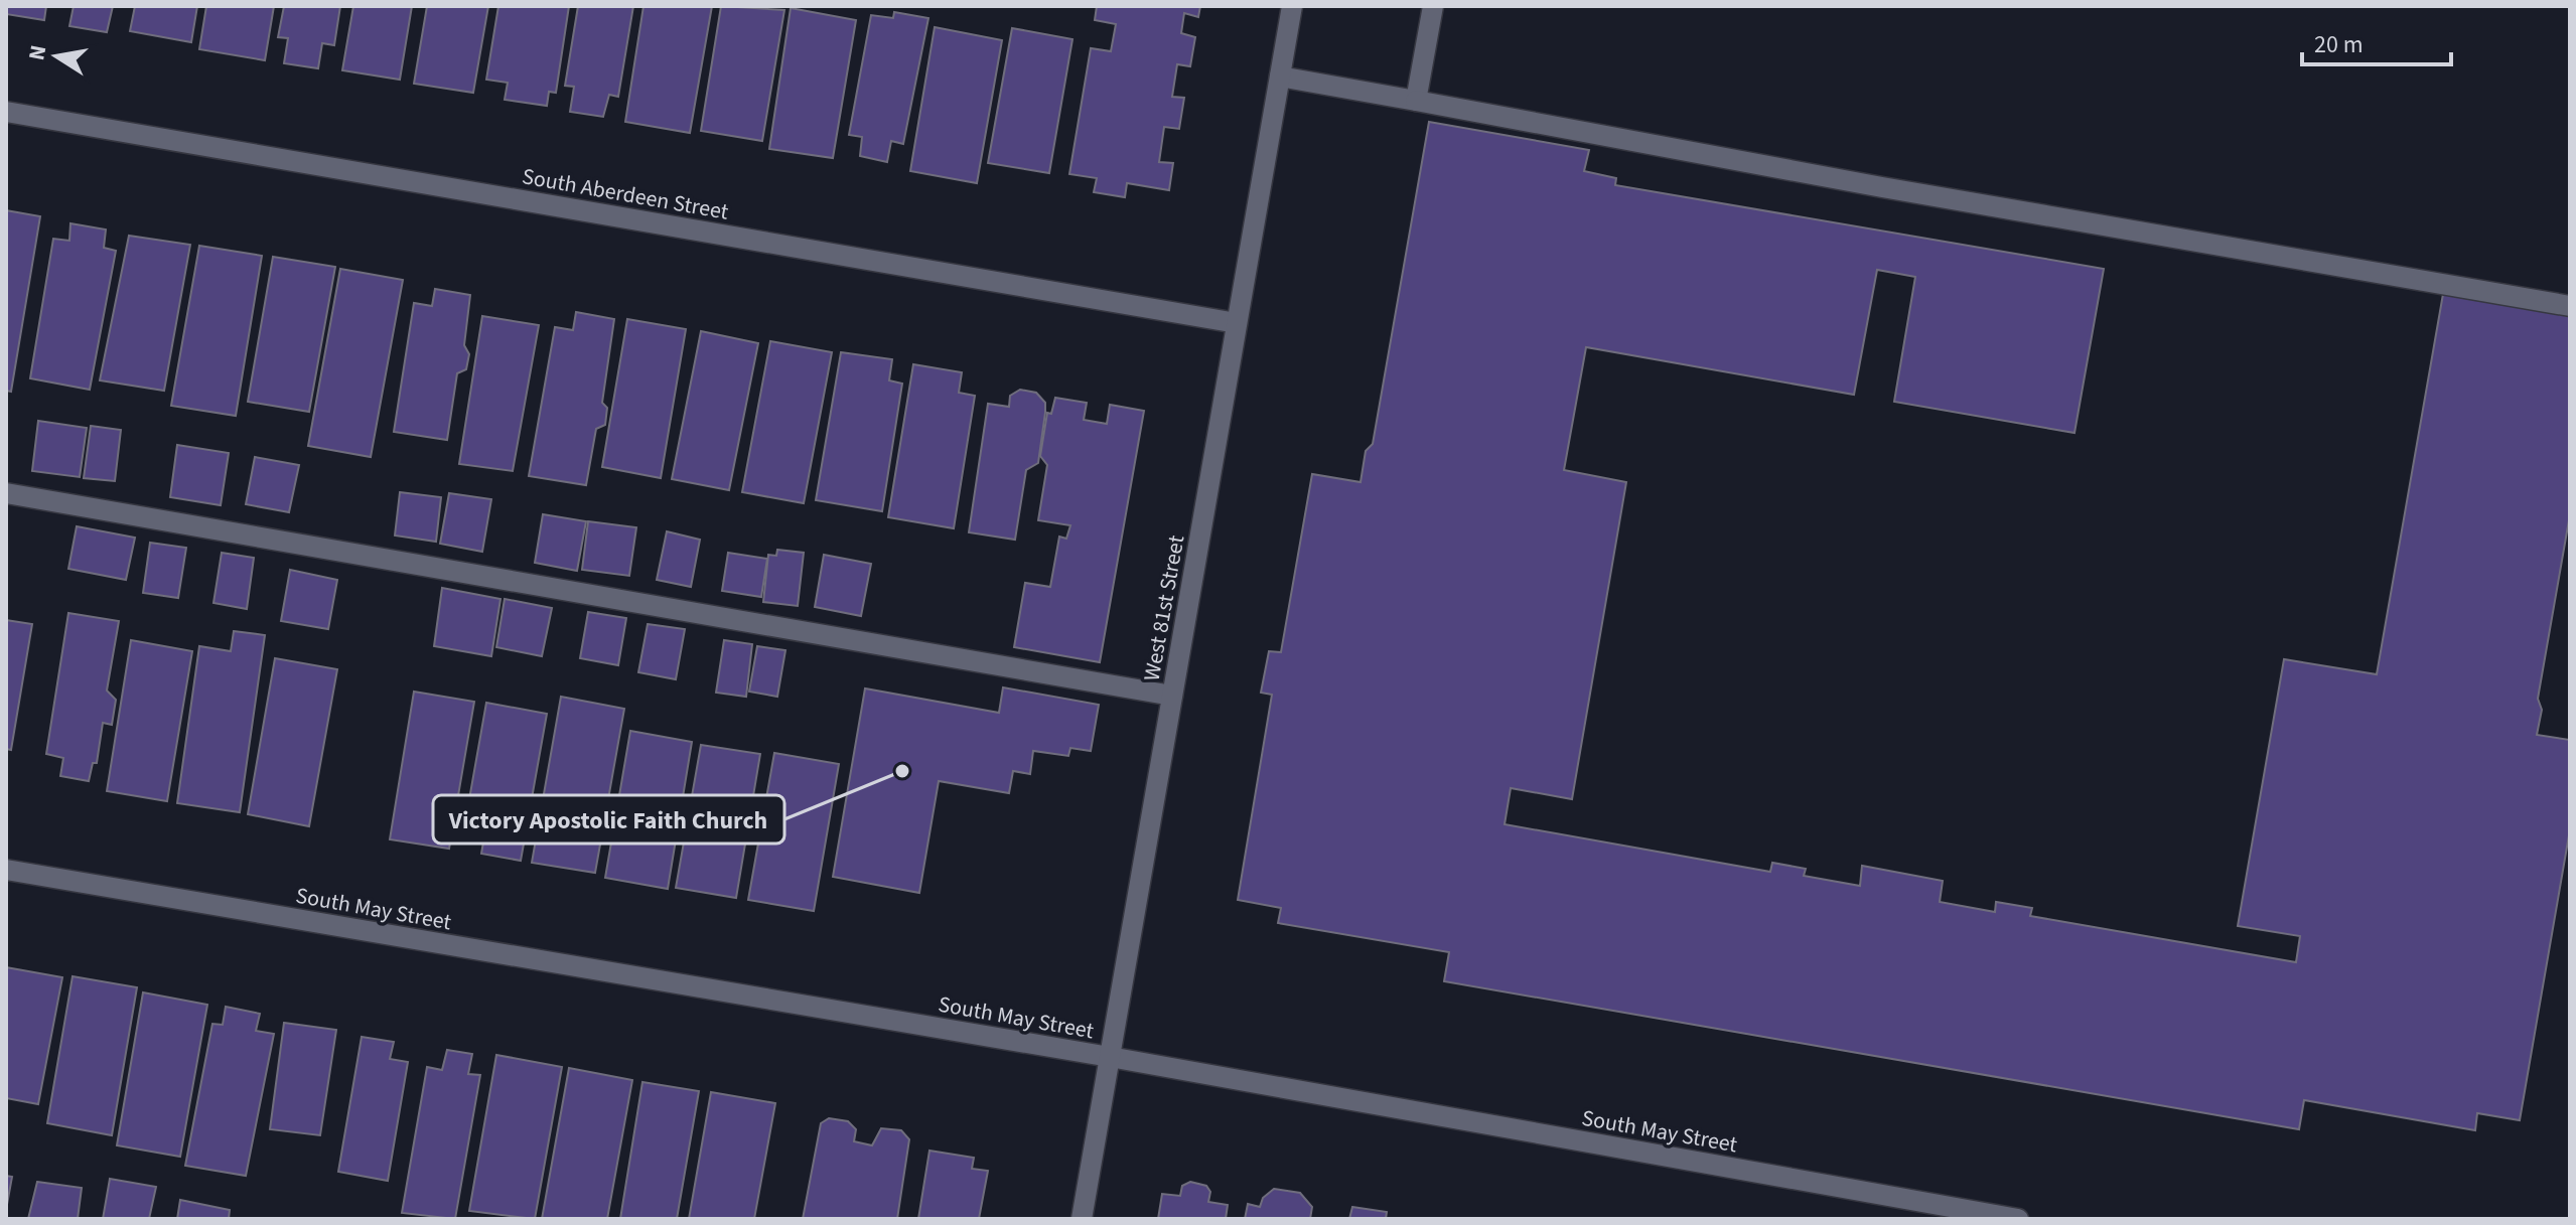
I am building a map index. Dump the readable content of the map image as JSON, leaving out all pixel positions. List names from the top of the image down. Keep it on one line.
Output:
{"streets":{"street":["South Aberdeen Street","West 81st Street","South May Street"]},"crossings":[["South Aberdeen Street","West 81st Street"],["West 81st Street","South May Street"]],"places":["Victory Apostolic Faith Church"],"scale_bar":"20 m","north":"left"}
